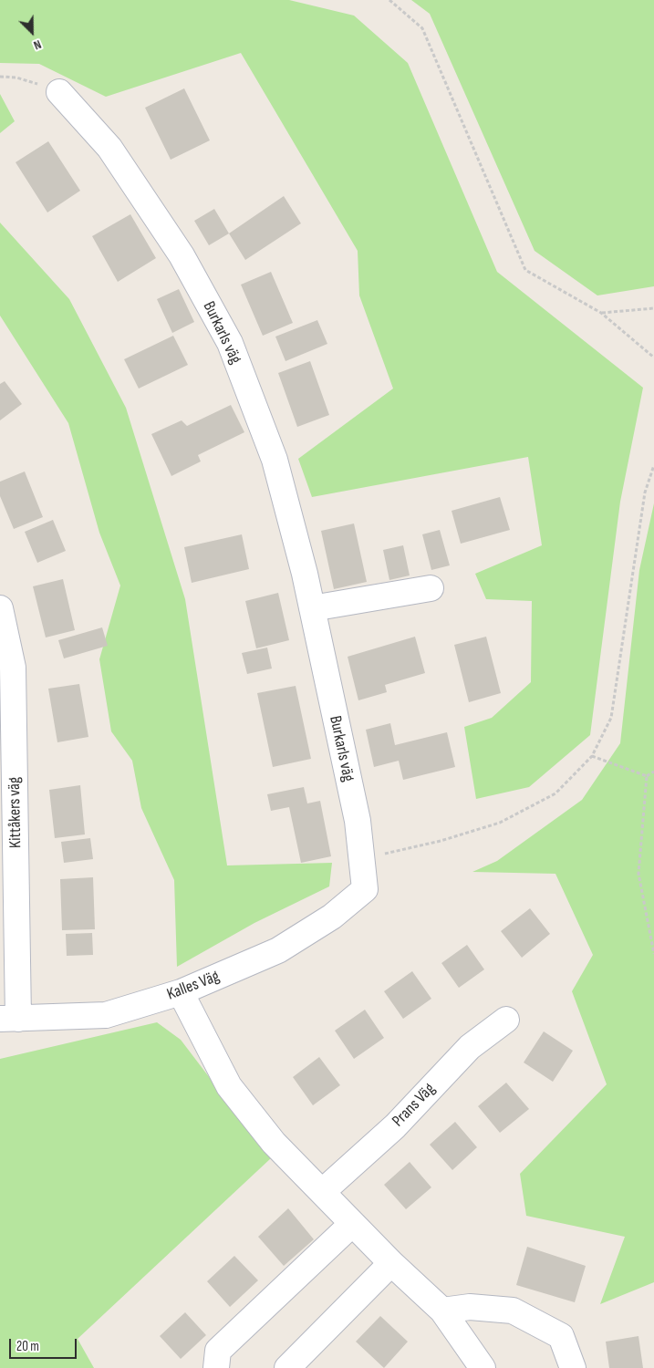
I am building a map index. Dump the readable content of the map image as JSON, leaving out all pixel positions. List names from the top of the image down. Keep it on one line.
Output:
{"streets":{"street":["Burkarls väg","Kittåkers väg","Kalles Väg","Prans Väg"]},"crossings":[["Burkarls väg","Kalles Väg"],["Kittåkers väg","Kalles Väg"]],"scale_bar":"20 m","north":"bottom right"}
